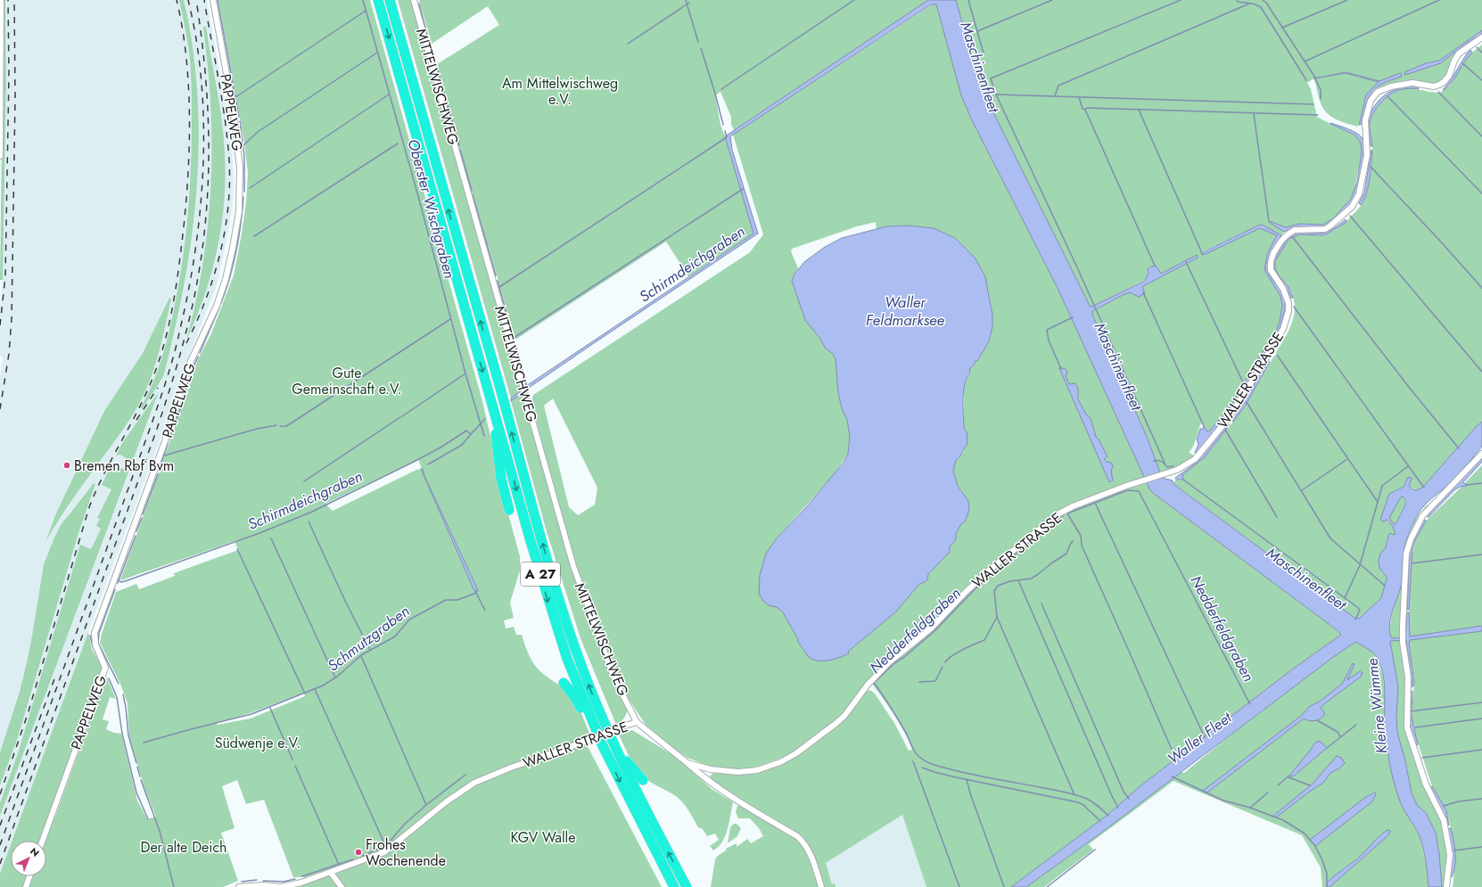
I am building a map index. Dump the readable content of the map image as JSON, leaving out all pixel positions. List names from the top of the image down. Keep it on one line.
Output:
{"streets":{"highway":["A 27"],"street":["MITTELWISCHWEG","PAPPELWEG","WALLER STRASSE"]},"crossings":[["MITTELWISCHWEG","WALLER STRASSE"]],"water":["Maschinenfleet","Oberster Wischgraben","Schirmdeichgraben","Waller Feldmarksee","Nedderfeldgraben","Schmutzgraben","Kleine Wümme","Waller Fleet"],"parks":["Am Mittelwischweg e.V.","Gute Gemeinschaft e.V.","Südwenje e.V.","KGV Walle","Der alte Deich"],"places":["Bremen Rbf Bvm","Frohes Wochenende"],"north":"top right"}
